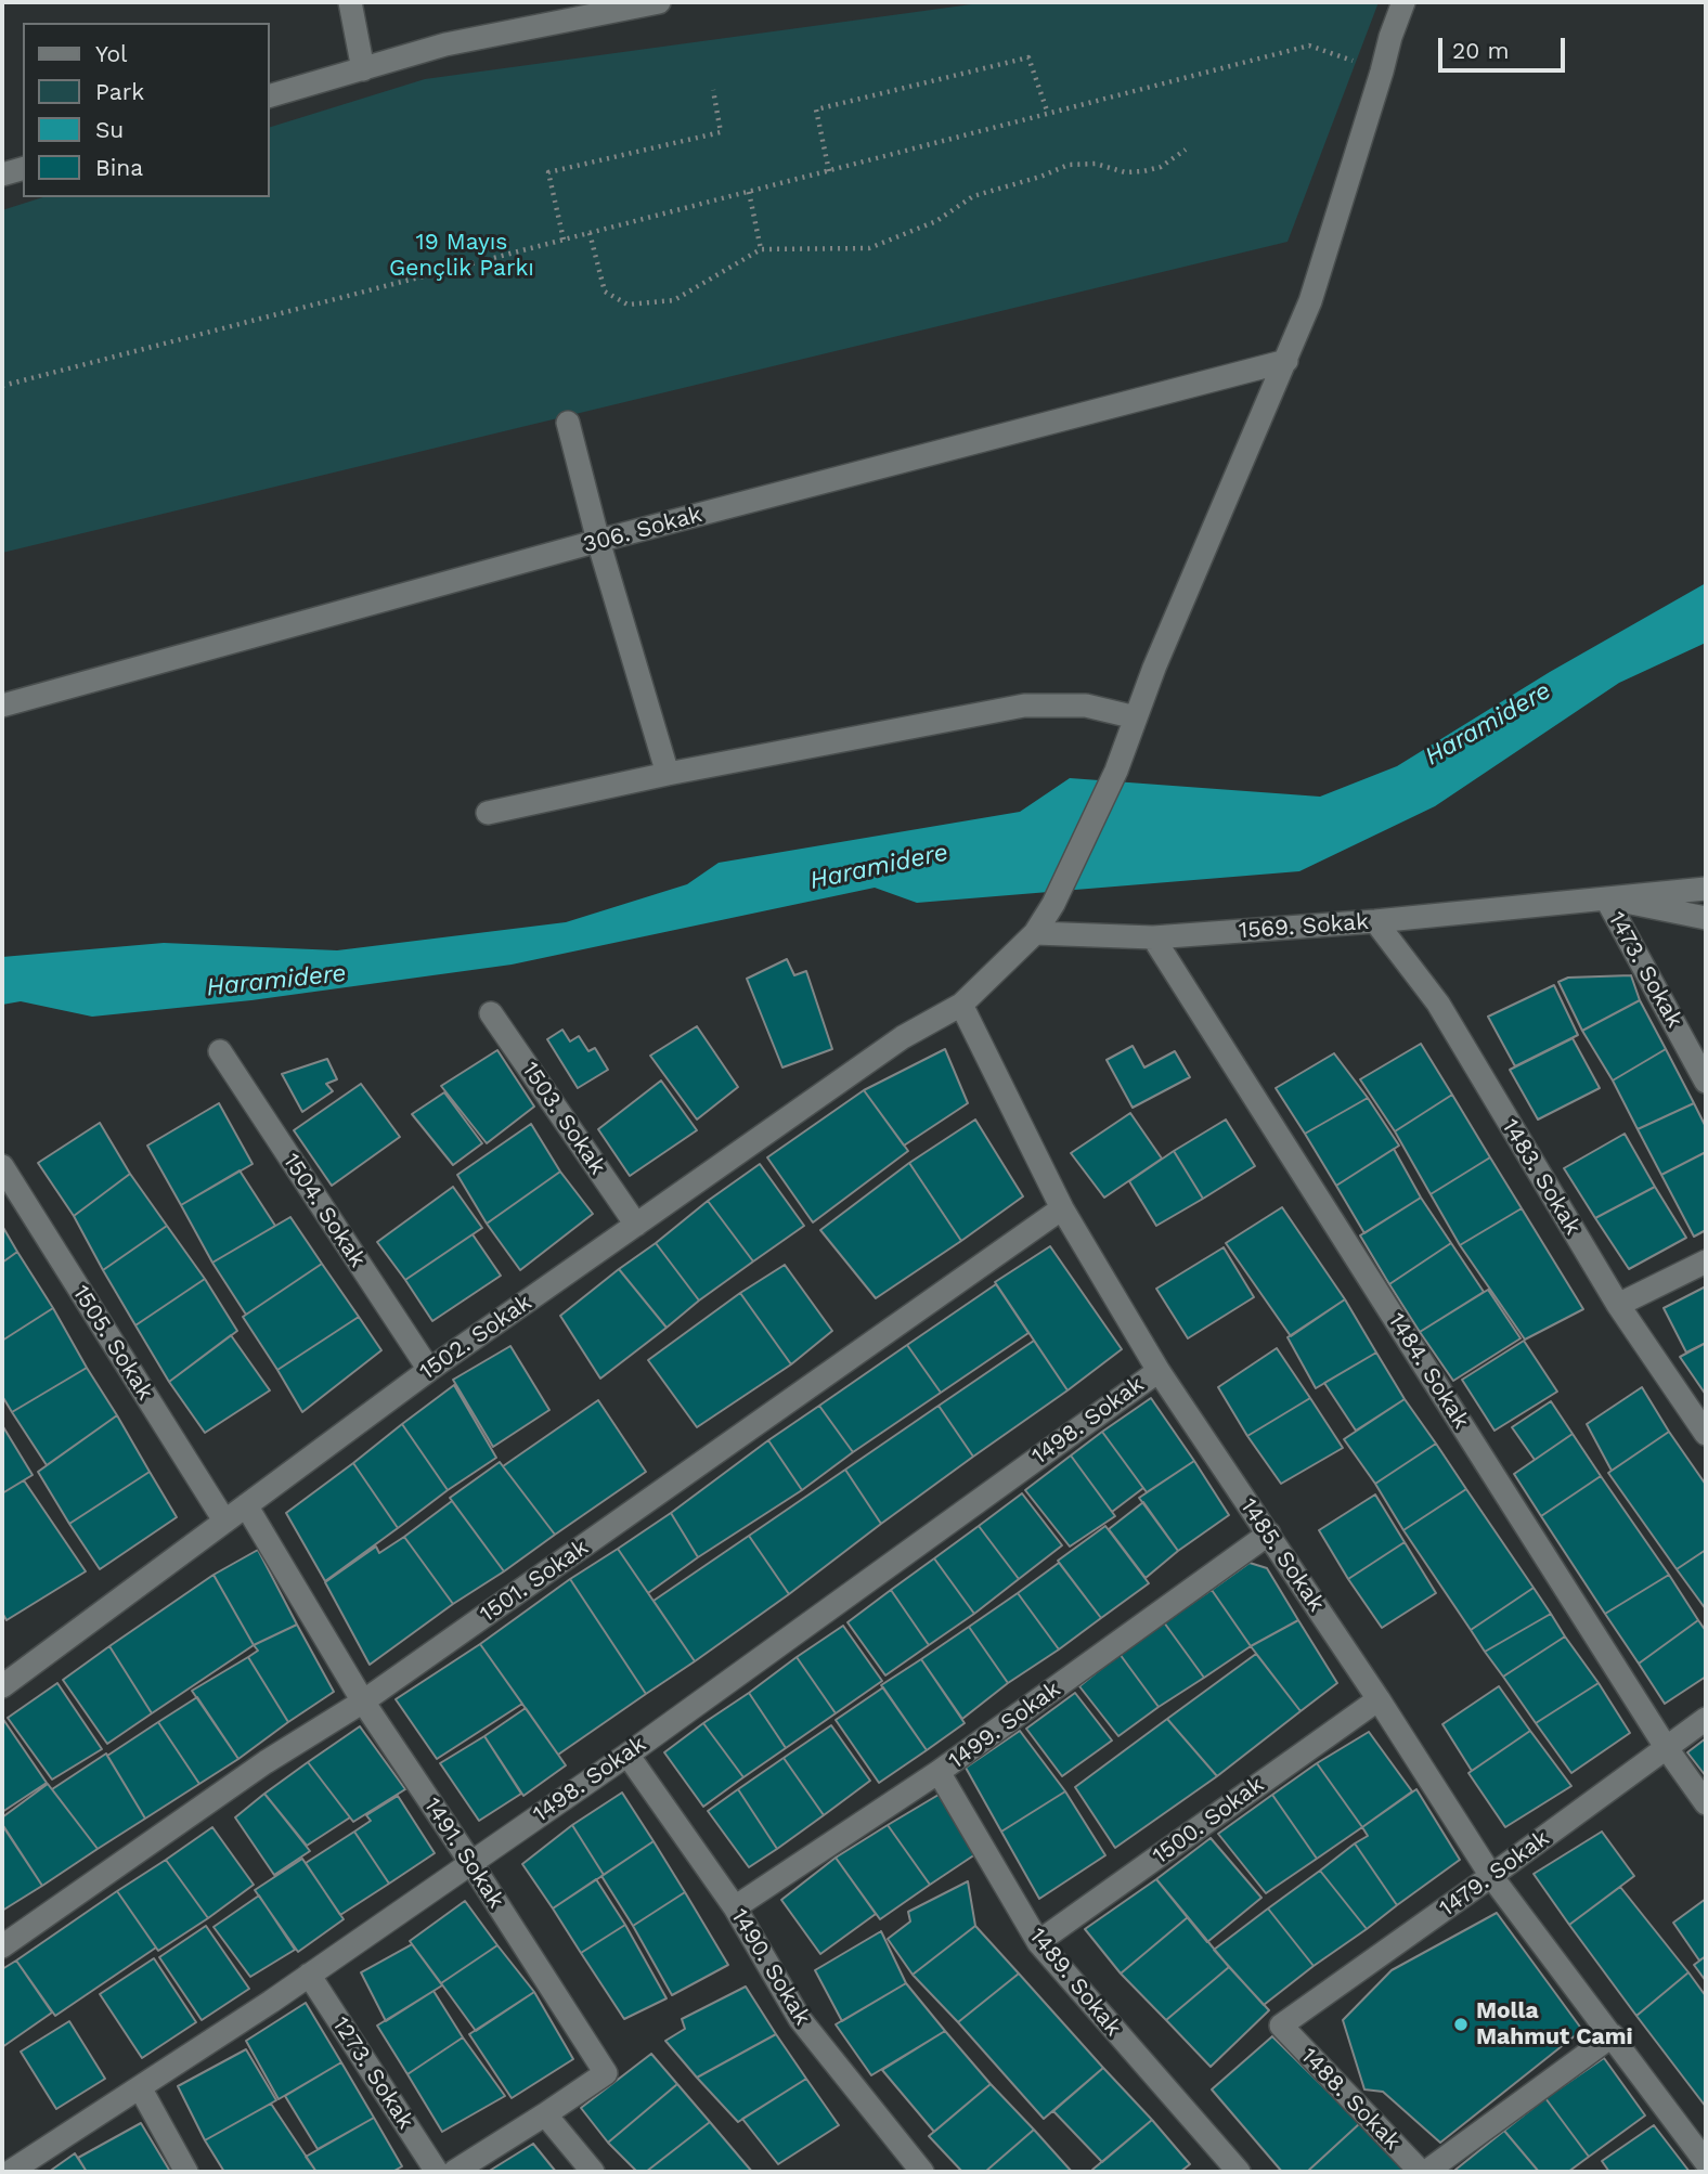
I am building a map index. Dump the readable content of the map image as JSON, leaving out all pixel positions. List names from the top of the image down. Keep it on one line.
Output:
{"streets":{"street":["306. Sokak","1569. Sokak","1473. Sokak","1503. Sokak","1483. Sokak","1504. Sokak","1502. Sokak","1505. Sokak","1484. Sokak","1498. Sokak","1485. Sokak","1501. Sokak","1499. Sokak","1500. Sokak","1491. Sokak","1479. Sokak","1490. Sokak","1489. Sokak","1273. Sokak","1488. Sokak"]},"crossings":[["1569. Sokak","1473. Sokak"],["1569. Sokak","1483. Sokak"],["1569. Sokak","1484. Sokak"],["1503. Sokak","1502. Sokak"],["1504. Sokak","1502. Sokak"],["1502. Sokak","1505. Sokak"],["1502. Sokak","1485. Sokak"],["1502. Sokak","1491. Sokak"],["1484. Sokak","1479. Sokak"],["1498. Sokak","1485. Sokak"],["1498. Sokak","1491. Sokak"],["1498. Sokak","1490. Sokak"],["1498. Sokak","1273. Sokak"],["1485. Sokak","1501. Sokak"],["1485. Sokak","1499. Sokak"],["1485. Sokak","1500. Sokak"],["1485. Sokak","1479. Sokak"],["1501. Sokak","1491. Sokak"],["1499. Sokak","1490. Sokak"],["1499. Sokak","1489. Sokak"],["1500. Sokak","1489. Sokak"],["1479. Sokak","1488. Sokak"]],"water":["Haramidere"],"parks":["19 Mayıs Gençlik Parkı"],"places":["Molla Mahmut Cami"],"legend":["Yol","Park","Su","Bina"],"scale_bar":"20 m"}
